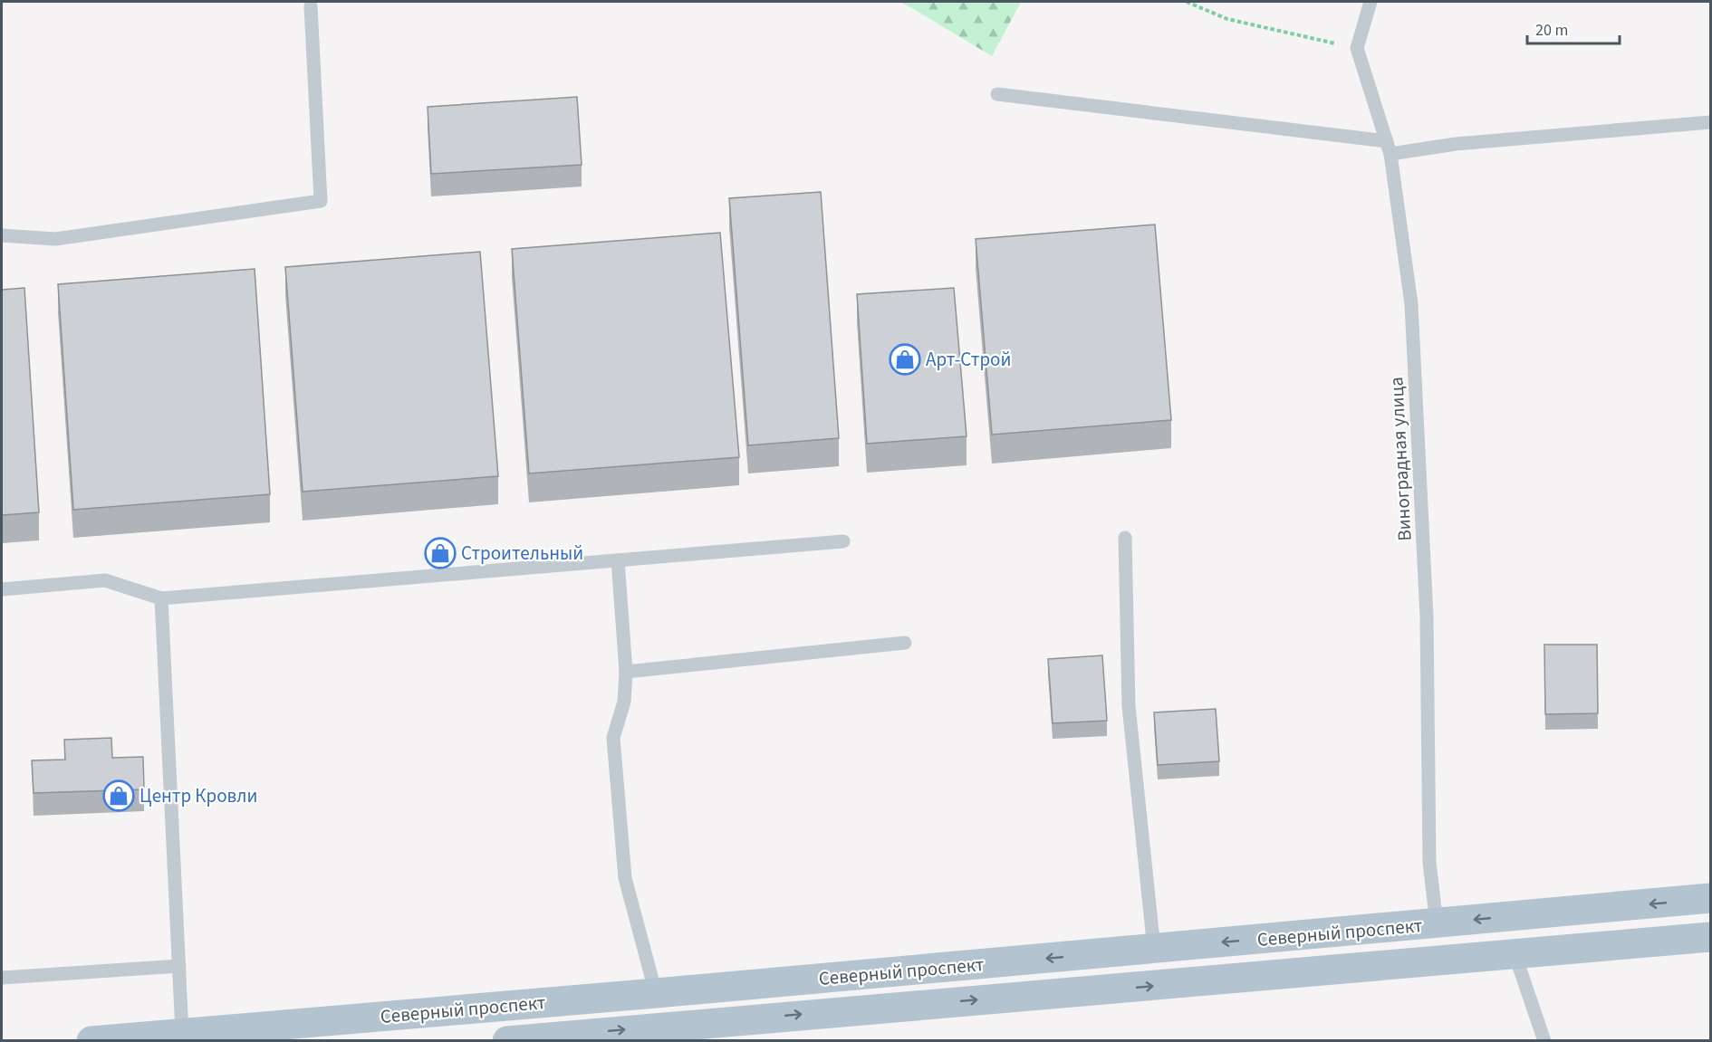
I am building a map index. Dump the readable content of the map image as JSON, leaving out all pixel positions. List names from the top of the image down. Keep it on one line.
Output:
{"streets":{"main road":["Северный проспект"],"lane":["Виноградная улица"]},"crossings":[["Виноградная улица","Северный проспект"]],"places":{"shop":["Арт-Строй","Строительный","Центр Кровли"]},"scale_bar":"20 m"}
